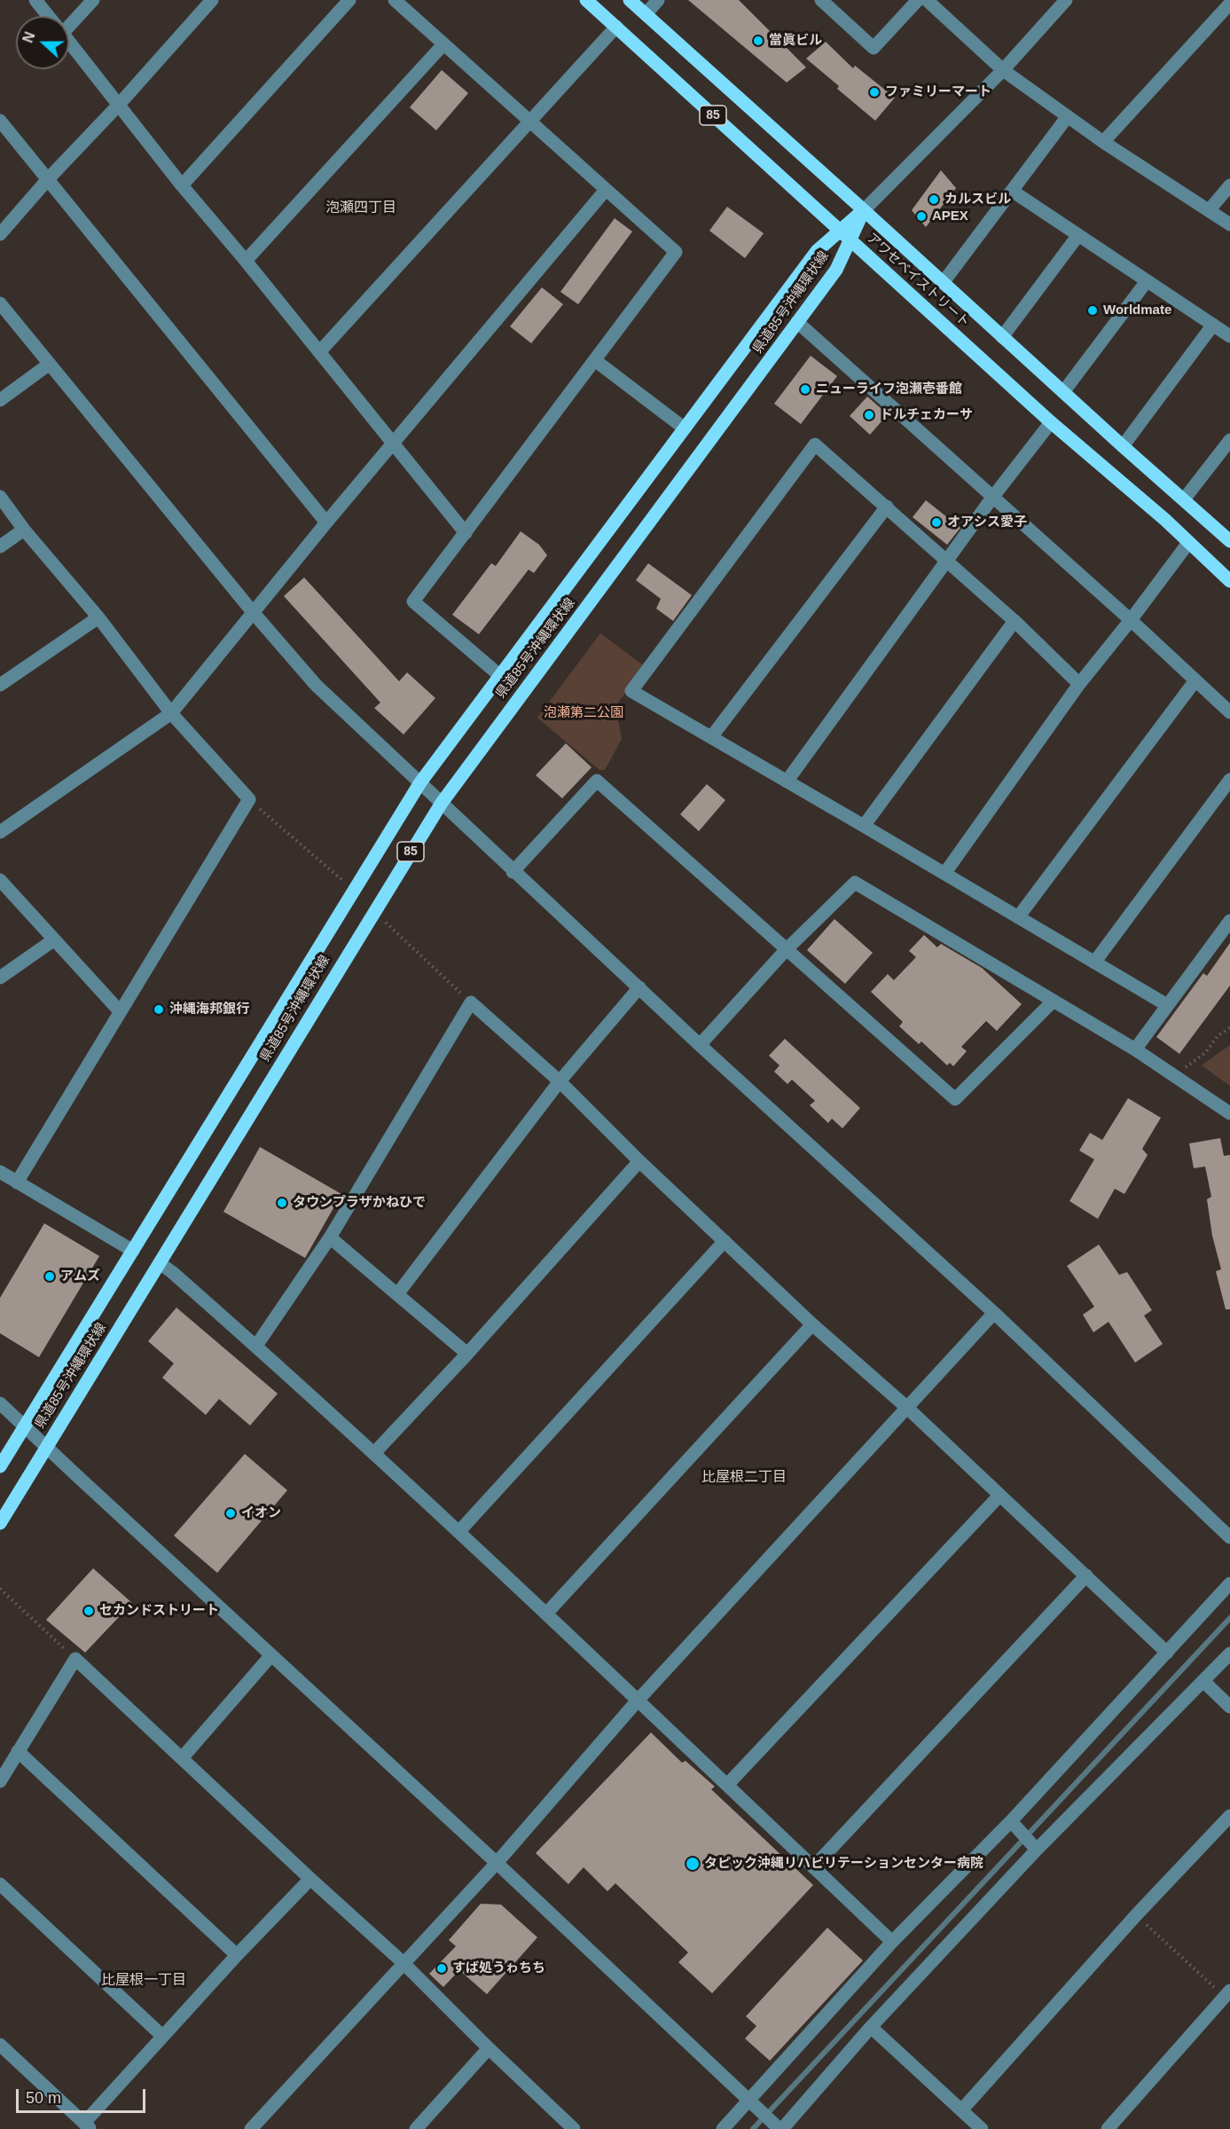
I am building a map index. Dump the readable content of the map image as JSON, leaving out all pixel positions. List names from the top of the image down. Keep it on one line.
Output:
{"streets":{"main road":["85","アワセベイストリート","県道85号沖縄環状線"]},"crossings":[["アワセベイストリート","県道85号沖縄環状線"]],"districts":["泡瀬四丁目","比屋根二丁目","比屋根一丁目"],"parks":["泡瀬第二公園"],"places":["當眞ビル","ファミリーマート","カルスビル","APEX","Worldmate","ニューライフ泡瀬壱番館","ドルチェカーサ","オアシス愛子","沖縄海邦銀行","タウンプラザかねひで","アムズ","イオン","セカンドストリート","タピック沖縄リハビリテーションセンター病院","すば処うゎちち"],"scale_bar":"50 m","north":"left"}
